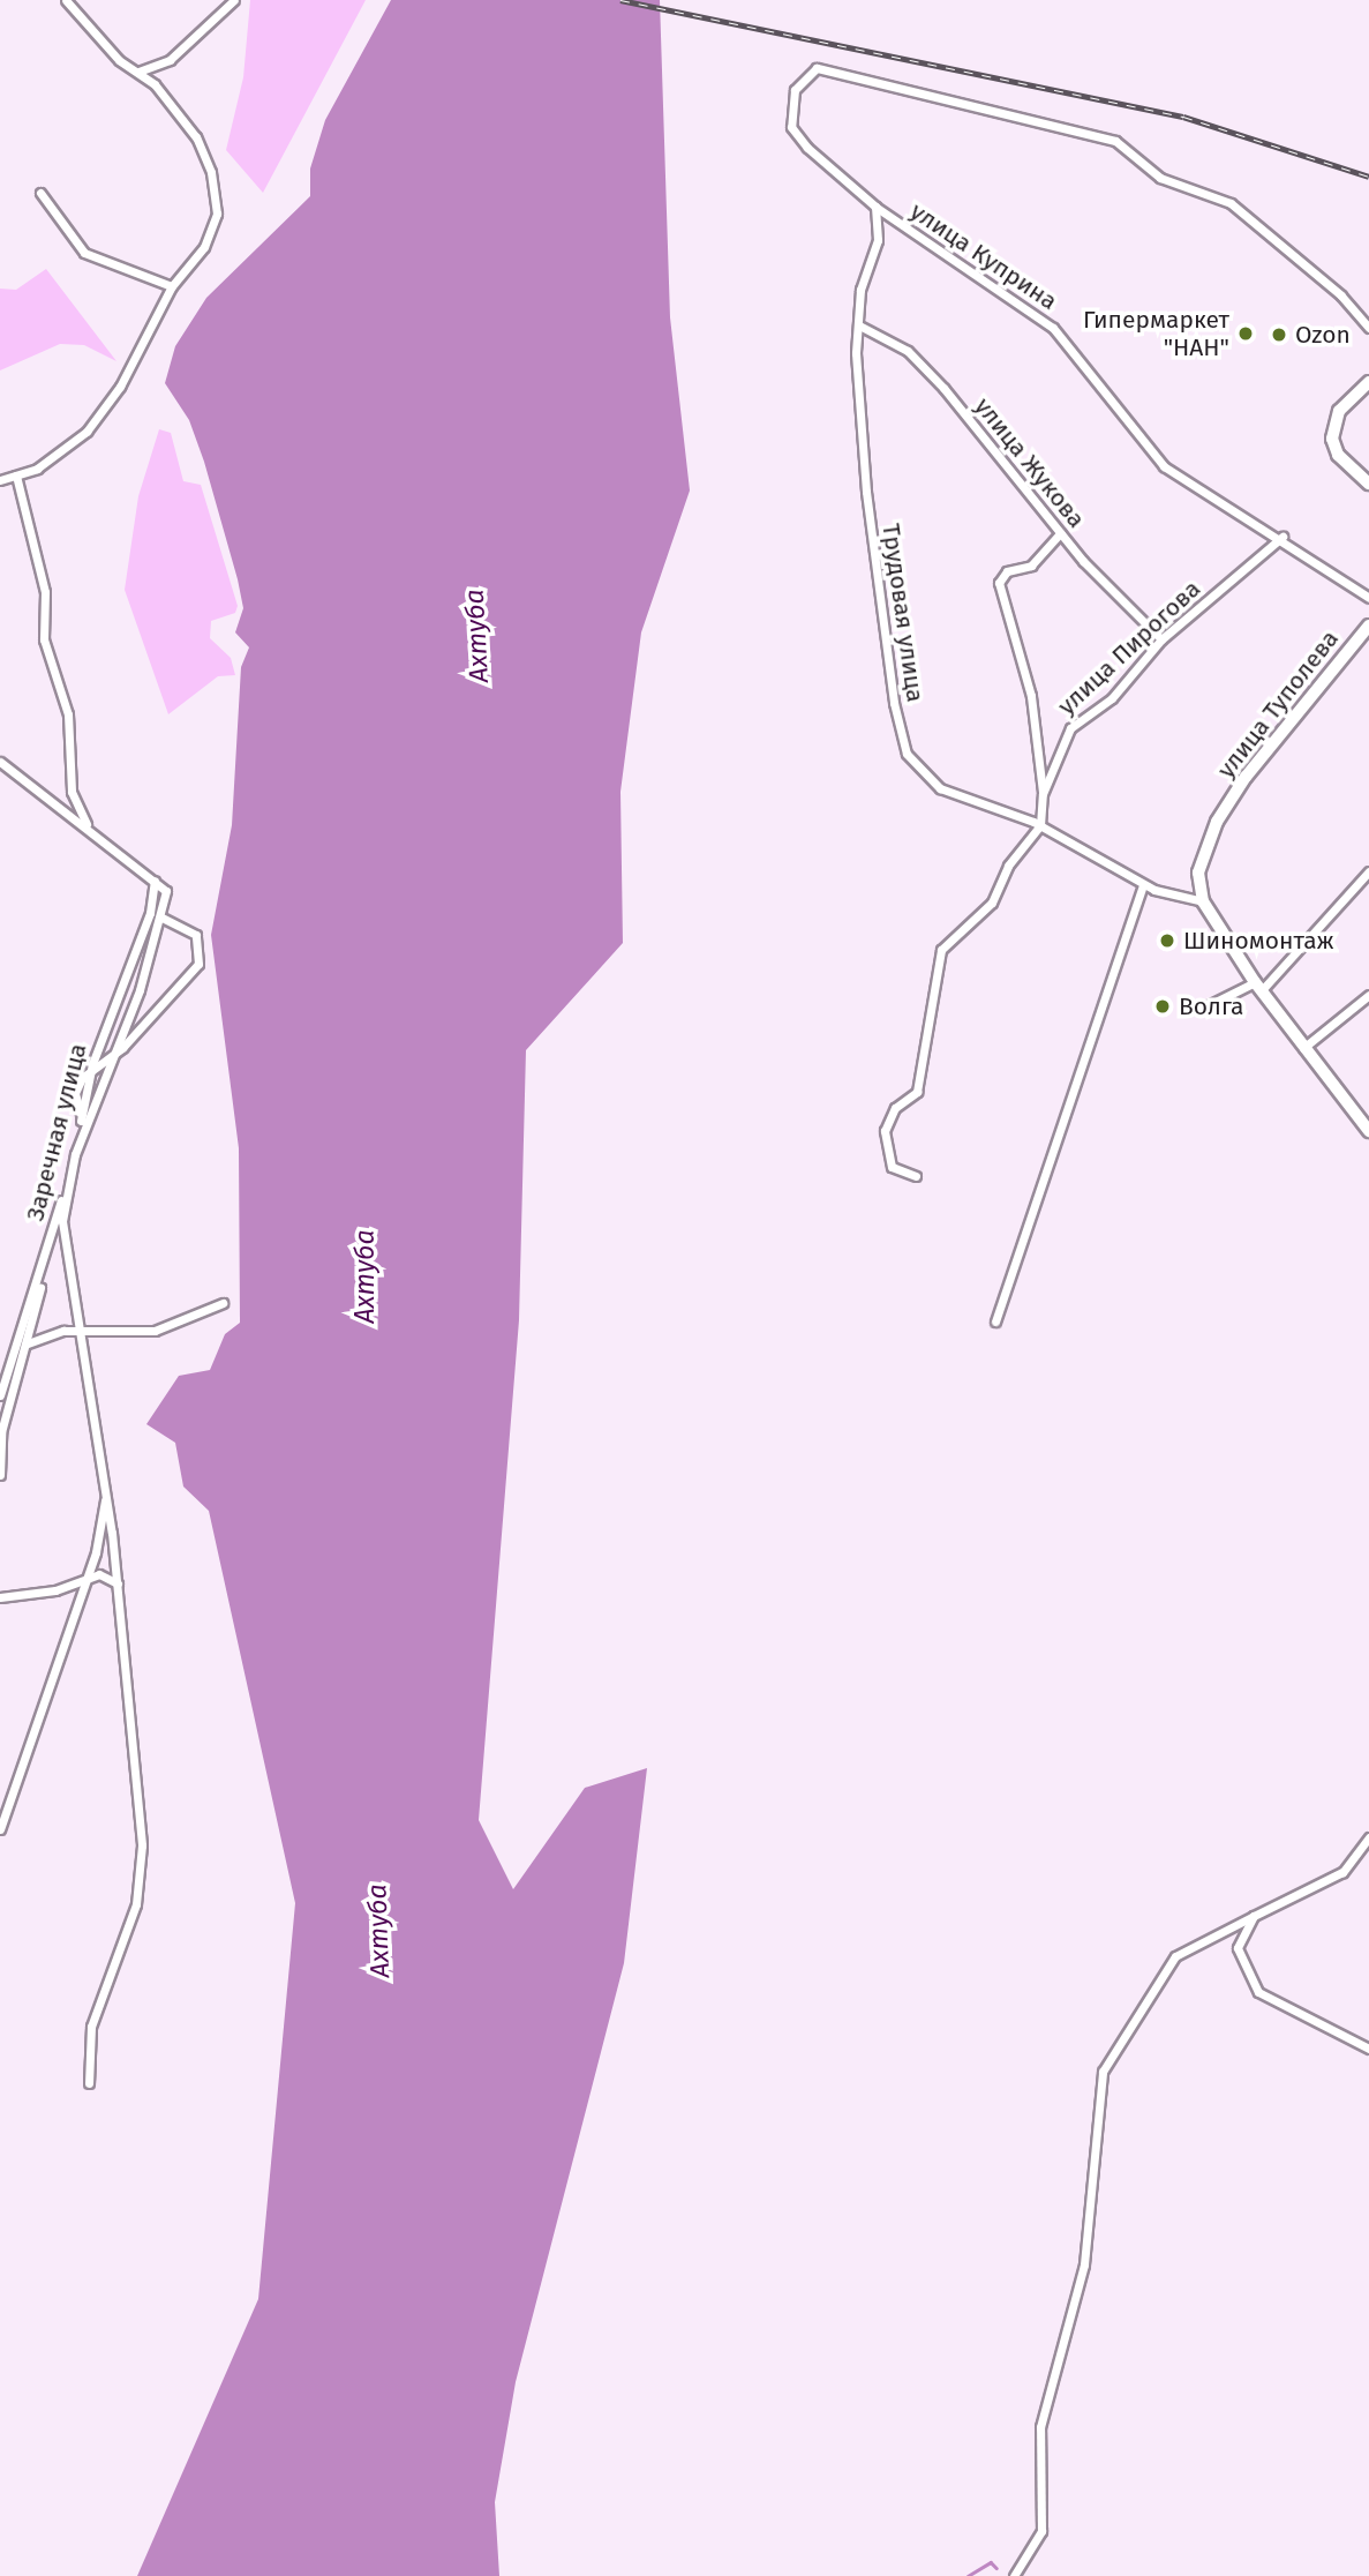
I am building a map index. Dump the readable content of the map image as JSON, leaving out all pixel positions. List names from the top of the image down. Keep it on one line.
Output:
{"streets":{"main road":["улица Туполева"],"street":["улица Куприна","улица Жукова","Трудовая улица","улица Пирогова","Заречная улица"]},"crossings":[["улица Куприна","Трудовая улица"],["улица Куприна","улица Пирогова"],["улица Жукова","Трудовая улица"],["улица Жукова","улица Пирогова"],["Трудовая улица","улица Пирогова"],["Трудовая улица","улица Туполева"]],"water":["Ахтуба"],"places":["Гипермаркет \"НАН\"","Ozon","Шиномонтаж","Волга"]}
